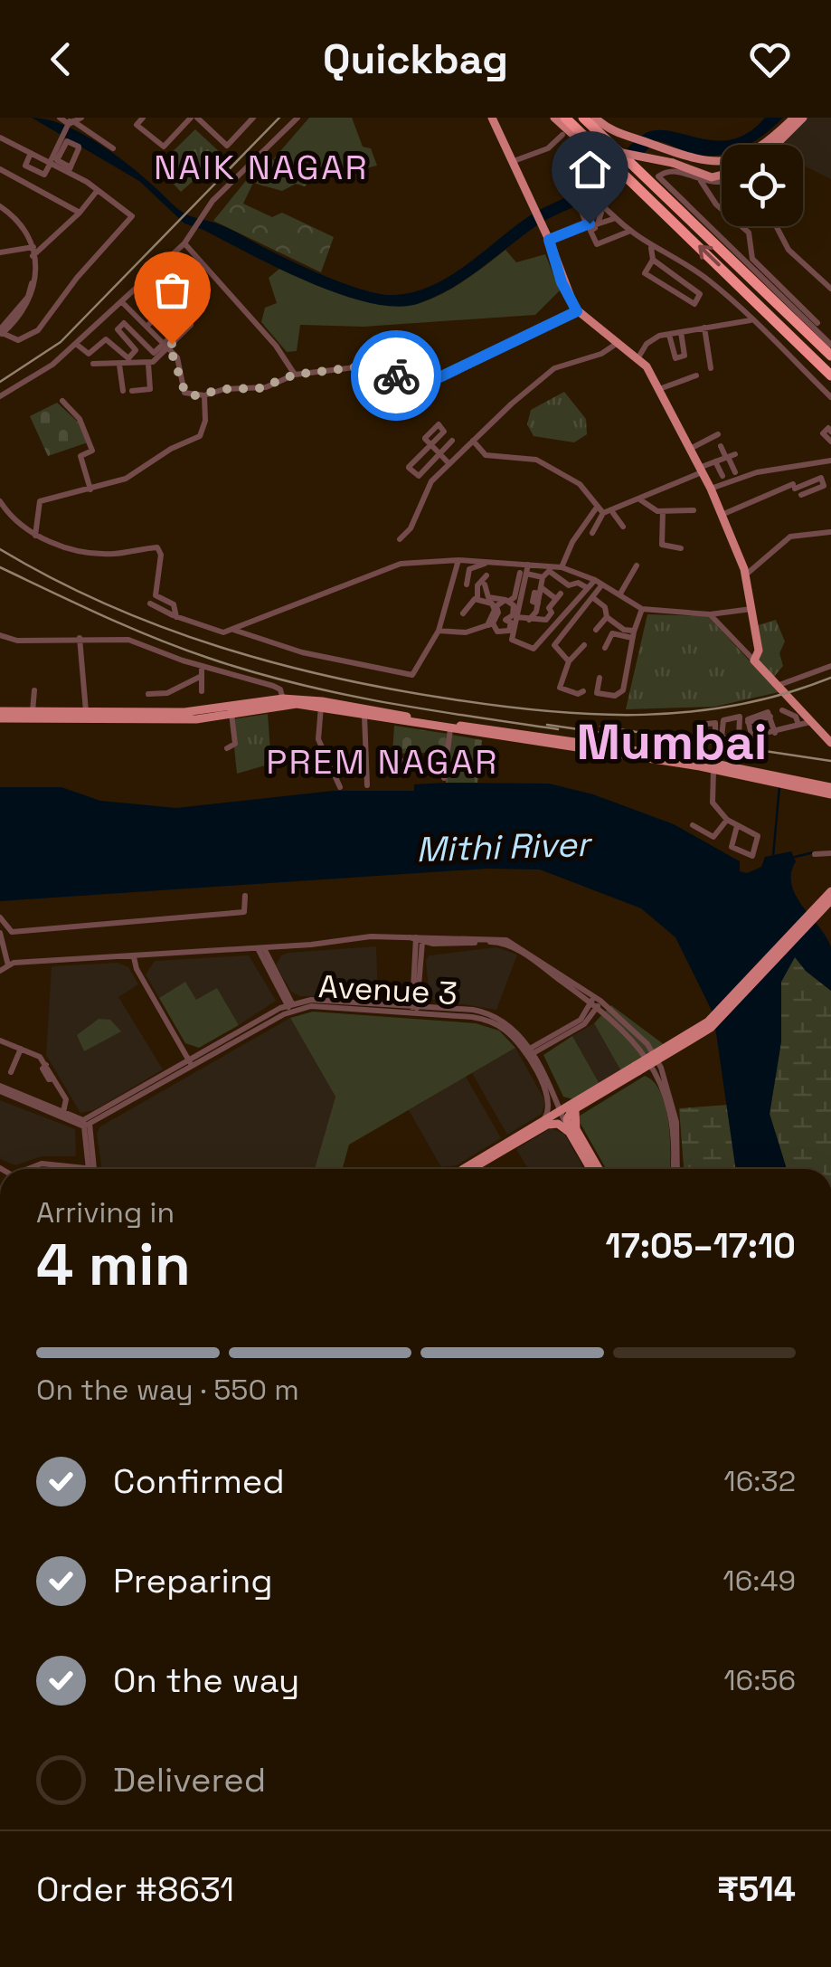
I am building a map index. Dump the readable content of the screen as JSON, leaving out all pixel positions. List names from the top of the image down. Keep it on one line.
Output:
{"streets":{"street":["Avenue 3"]},"districts":["NAIK NAGAR","Mumbai","PREM NAGAR"],"water":["Mithi River"],"page":{"header":"Quickbag","heading":["4 min","Arriving in","17:05–17:10"],"panel":["Order #8631","₹514"],"bar":"On the way · 550 m","list":[["Confirmed","16:32"],["Preparing","16:49"],["On the way","16:56"],"Delivered"]}}
